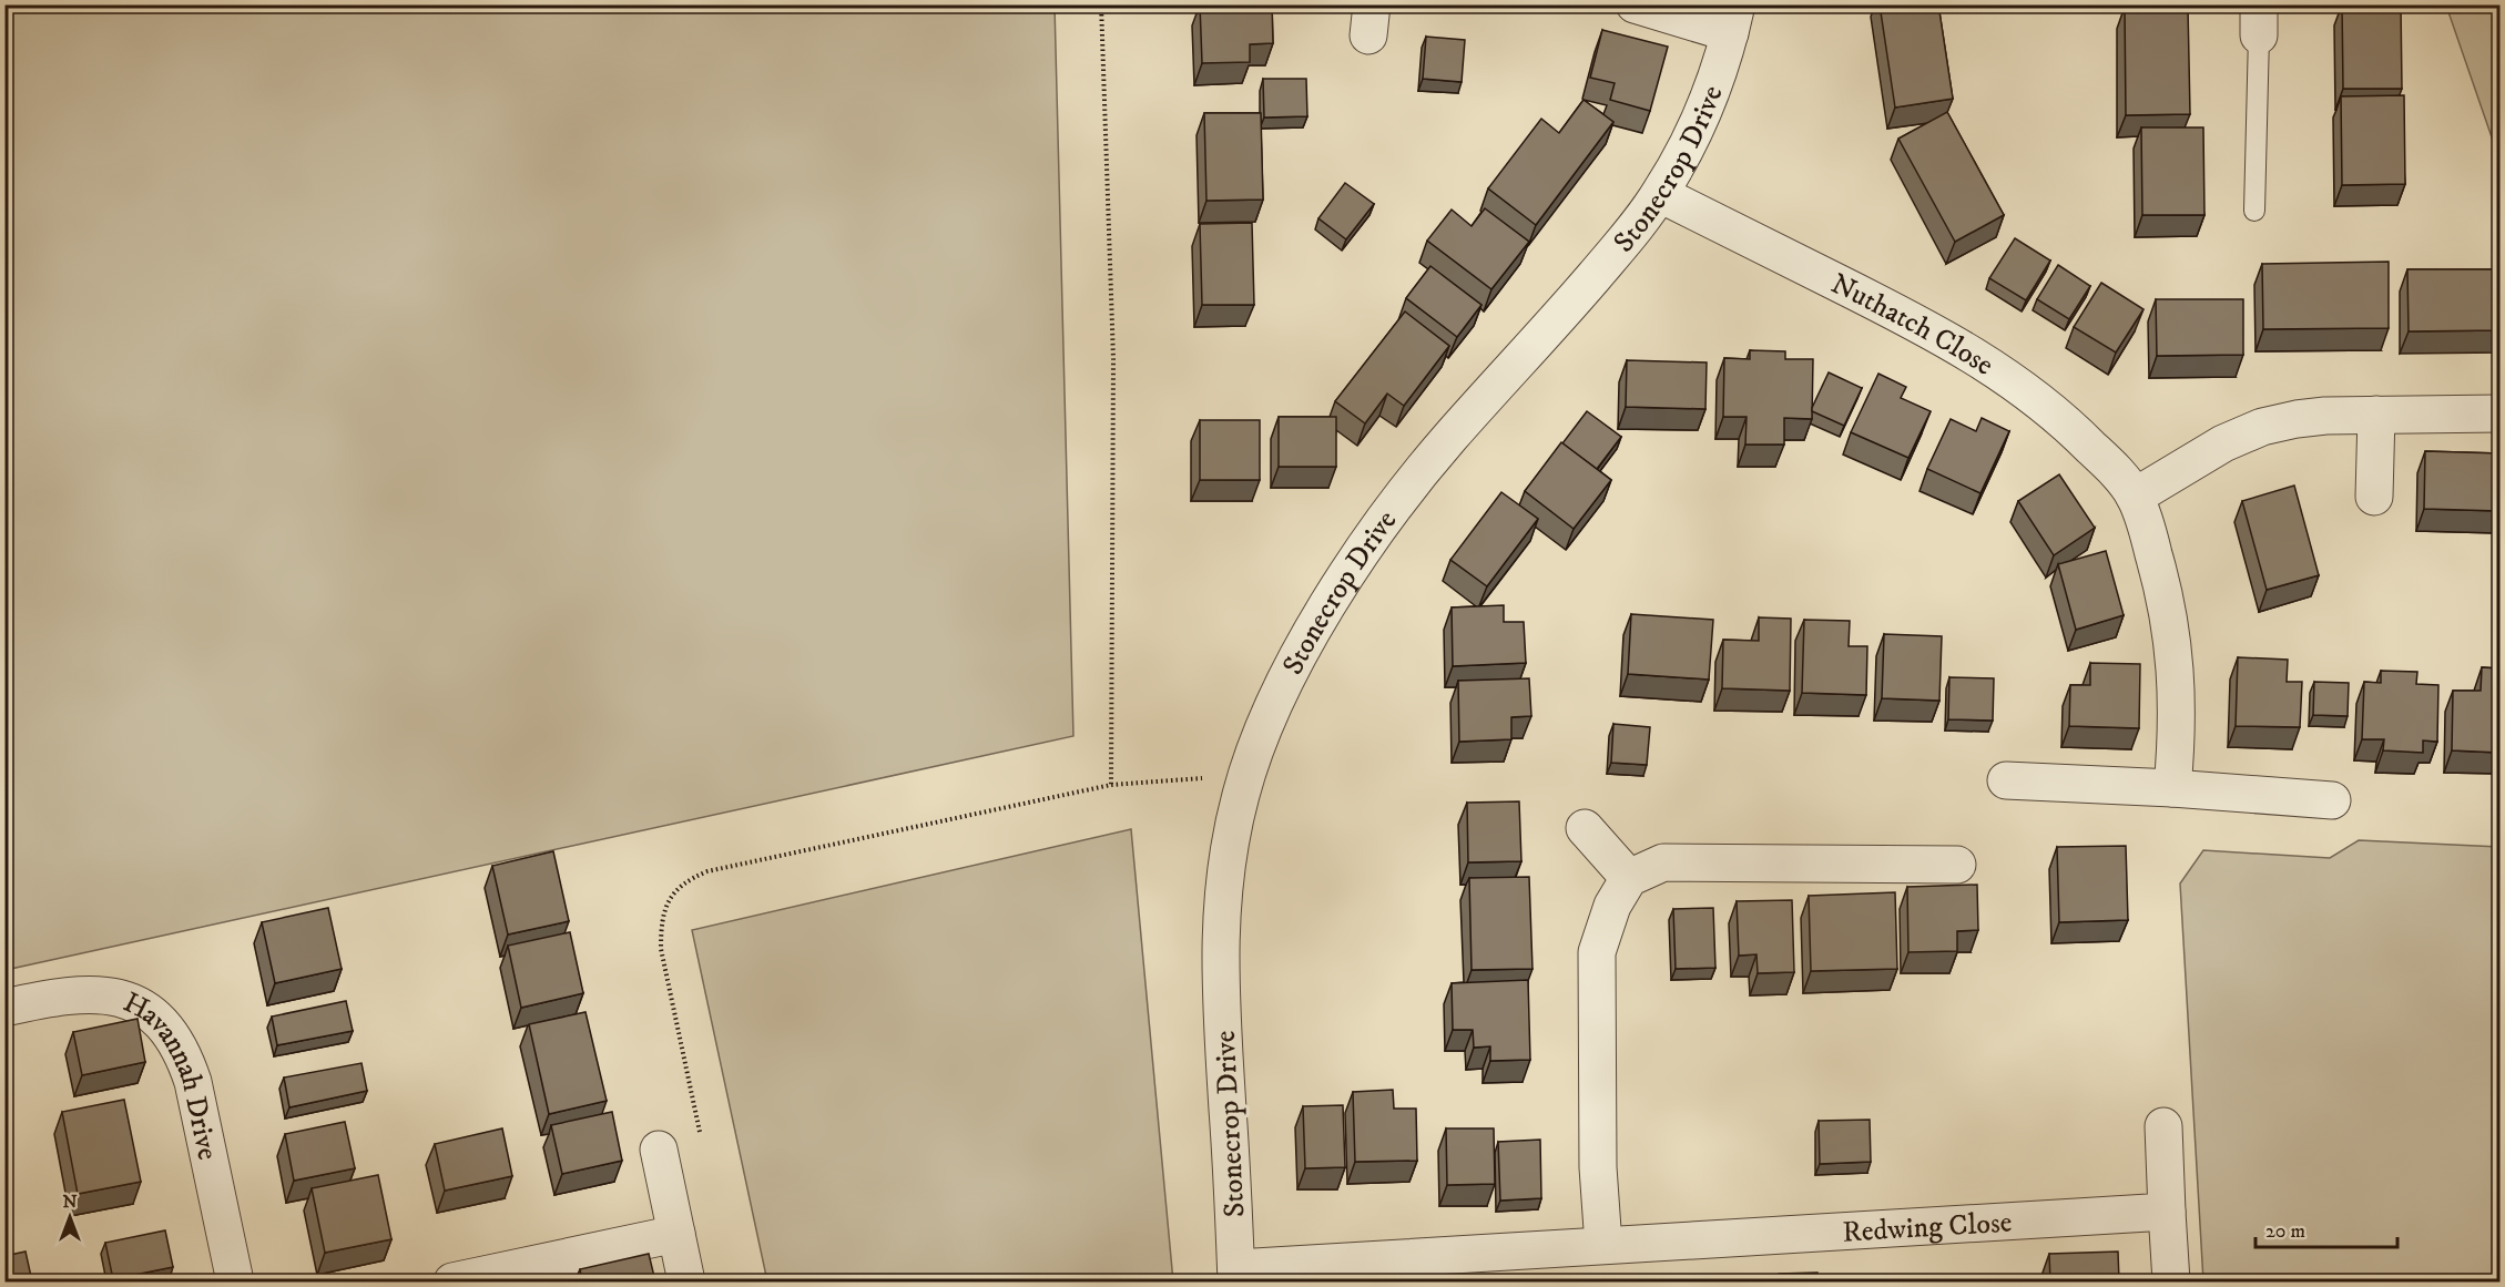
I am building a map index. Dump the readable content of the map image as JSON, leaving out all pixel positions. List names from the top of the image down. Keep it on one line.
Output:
{"streets":{"street":["Stonecrop Drive","Nuthatch Close","Havannah Drive","Redwing Close"]},"crossings":[["Stonecrop Drive","Nuthatch Close"],["Stonecrop Drive","Redwing Close"]],"scale_bar":"20 m","north":"top"}
